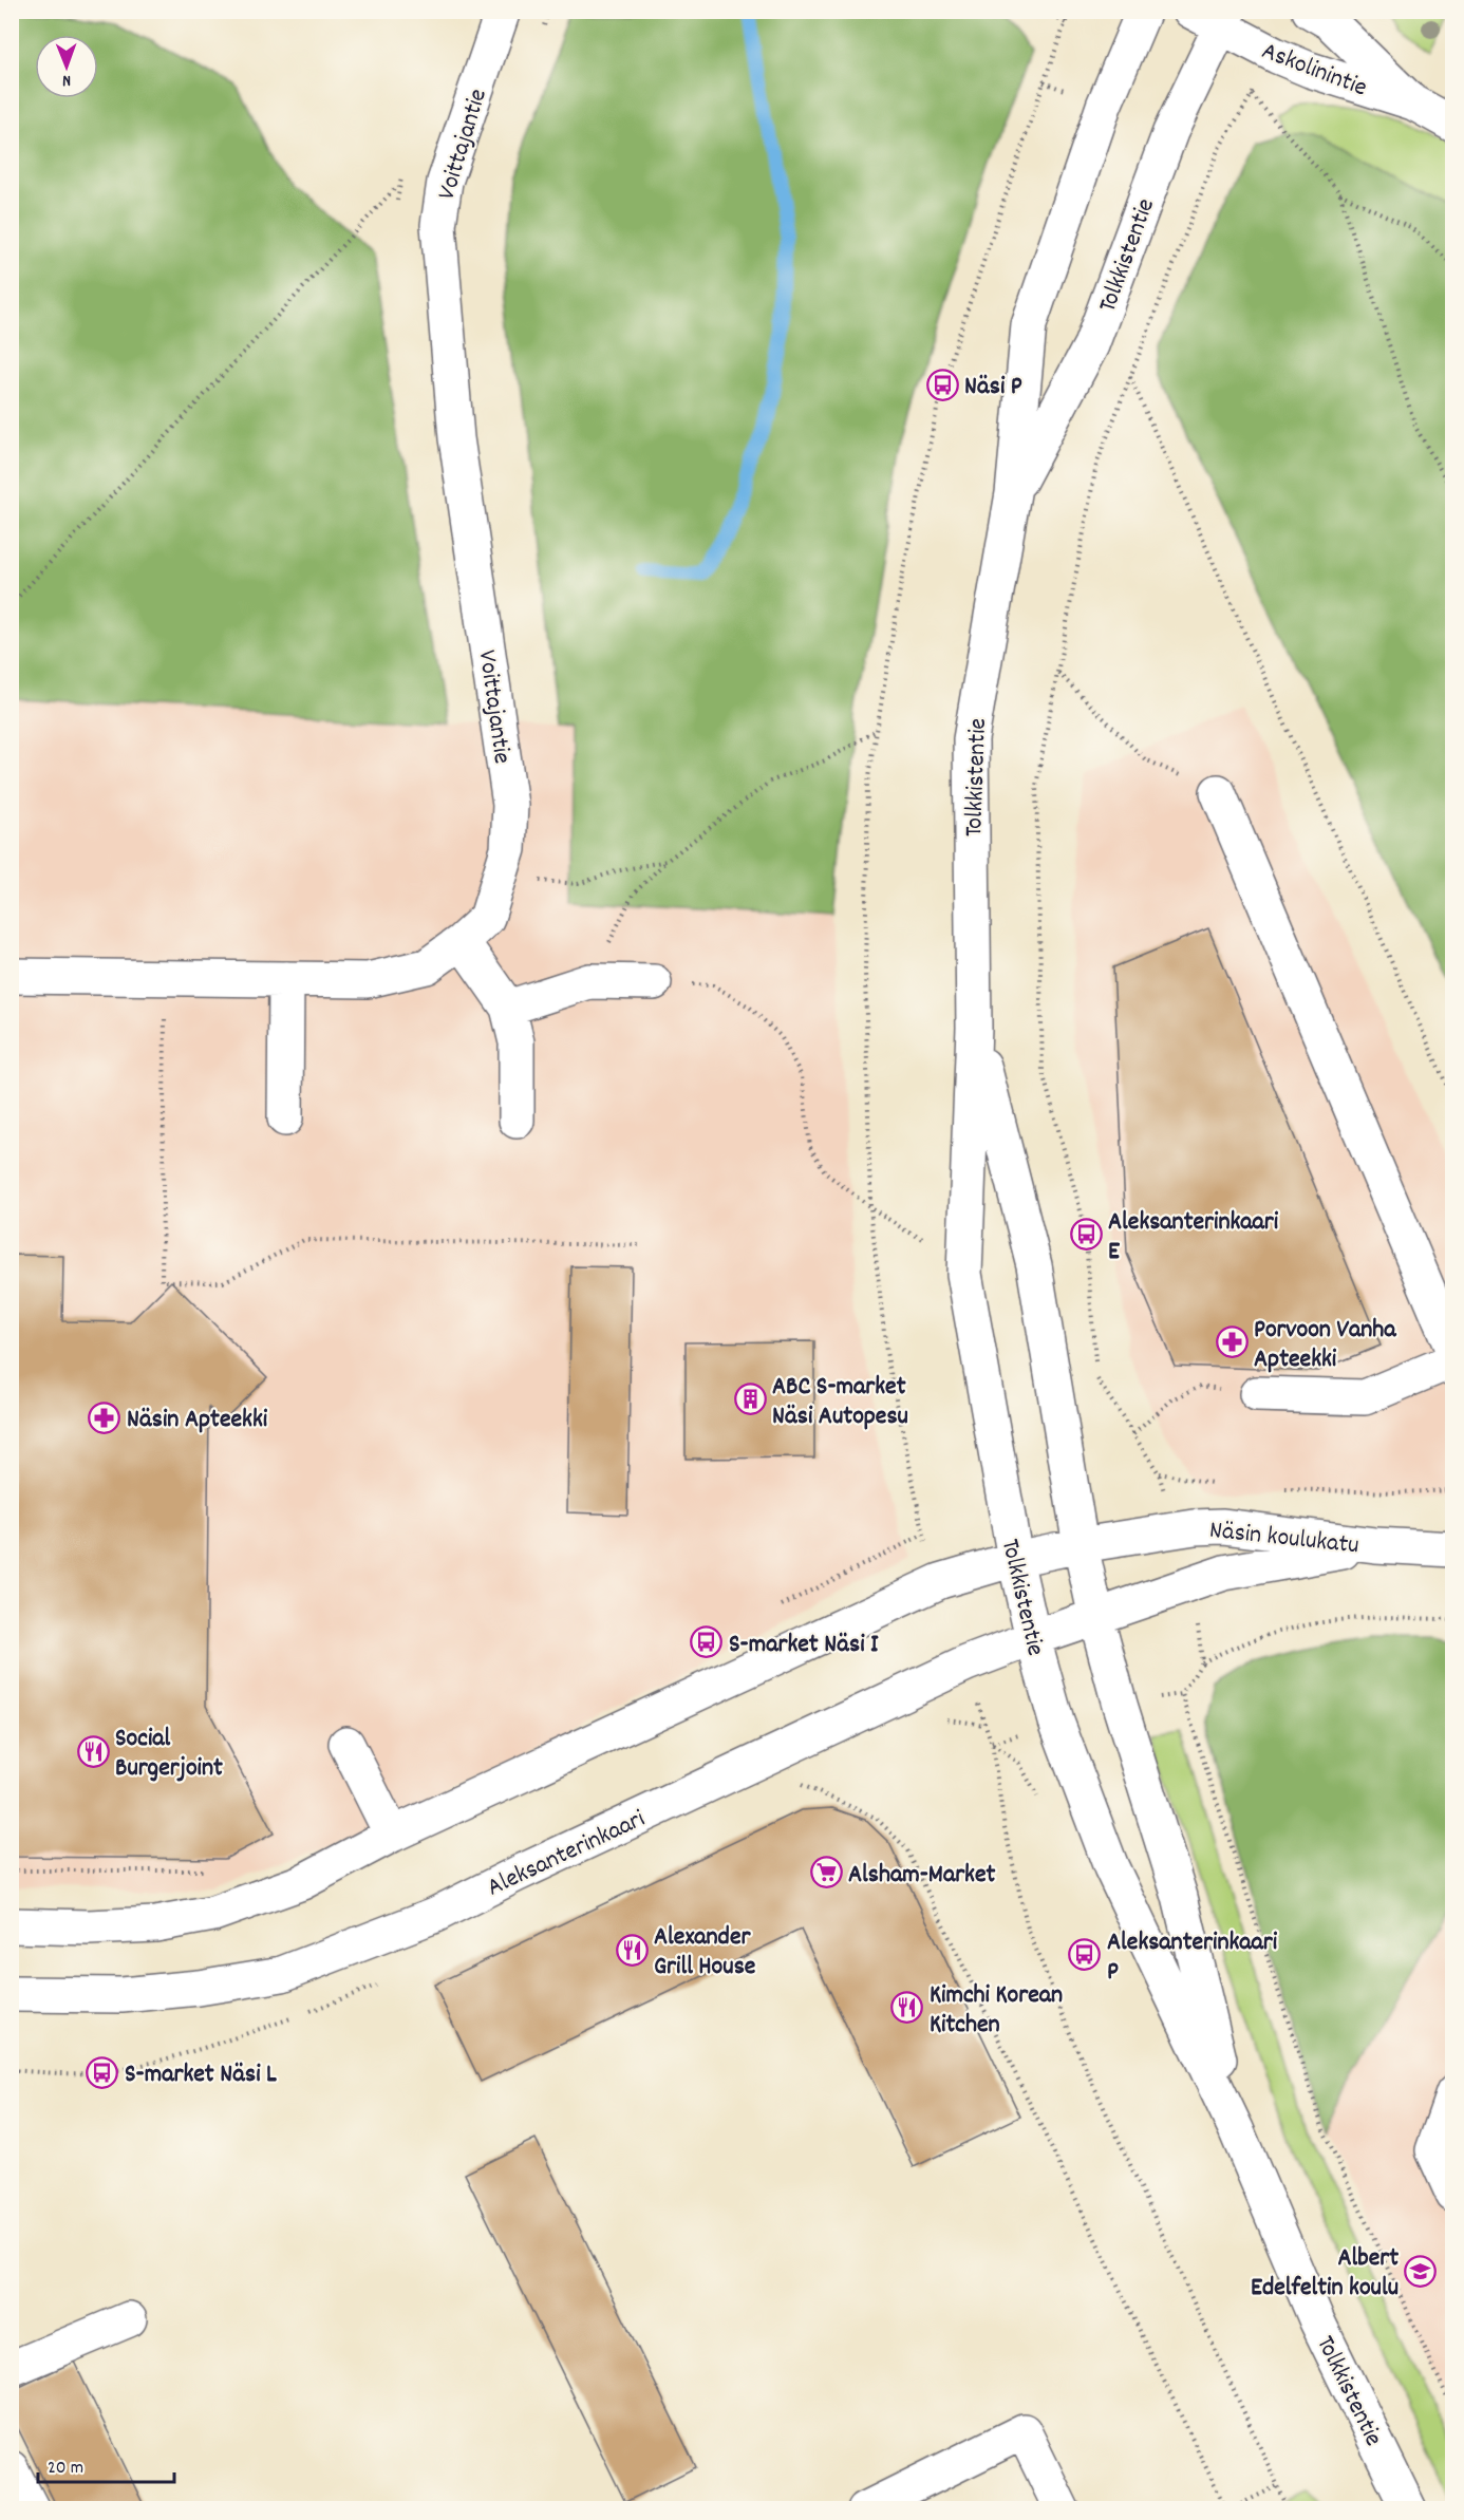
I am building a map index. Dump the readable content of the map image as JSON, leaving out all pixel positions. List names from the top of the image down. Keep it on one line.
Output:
{"streets":{"street":["Askolinintie","Voittajantie","Tolkkistentie","Näsin koulukatu","Aleksanterinkaari"]},"crossings":[["Askolinintie","Tolkkistentie"],["Tolkkistentie","Näsin koulukatu"],["Tolkkistentie","Aleksanterinkaari"],["Näsin koulukatu","Aleksanterinkaari"]],"places":{"bus stop":["Näsi P","Aleksanterinkaari E","S-market Näsi I","Aleksanterinkaari P","S-market Näsi L"],"pharmacy":["Porvoon Vanha Apteekki","Näsin Apteekki"],"building":["ABC S-market Näsi Autopesu"],"restaurant":["Social Burgerjoint","Alexander Grill House","Kimchi Korean Kitchen"],"supermarket":["Alsham-Market"],"school or university":["Albert Edelfeltin koulu"]},"scale_bar":"20 m","north":"bottom"}
